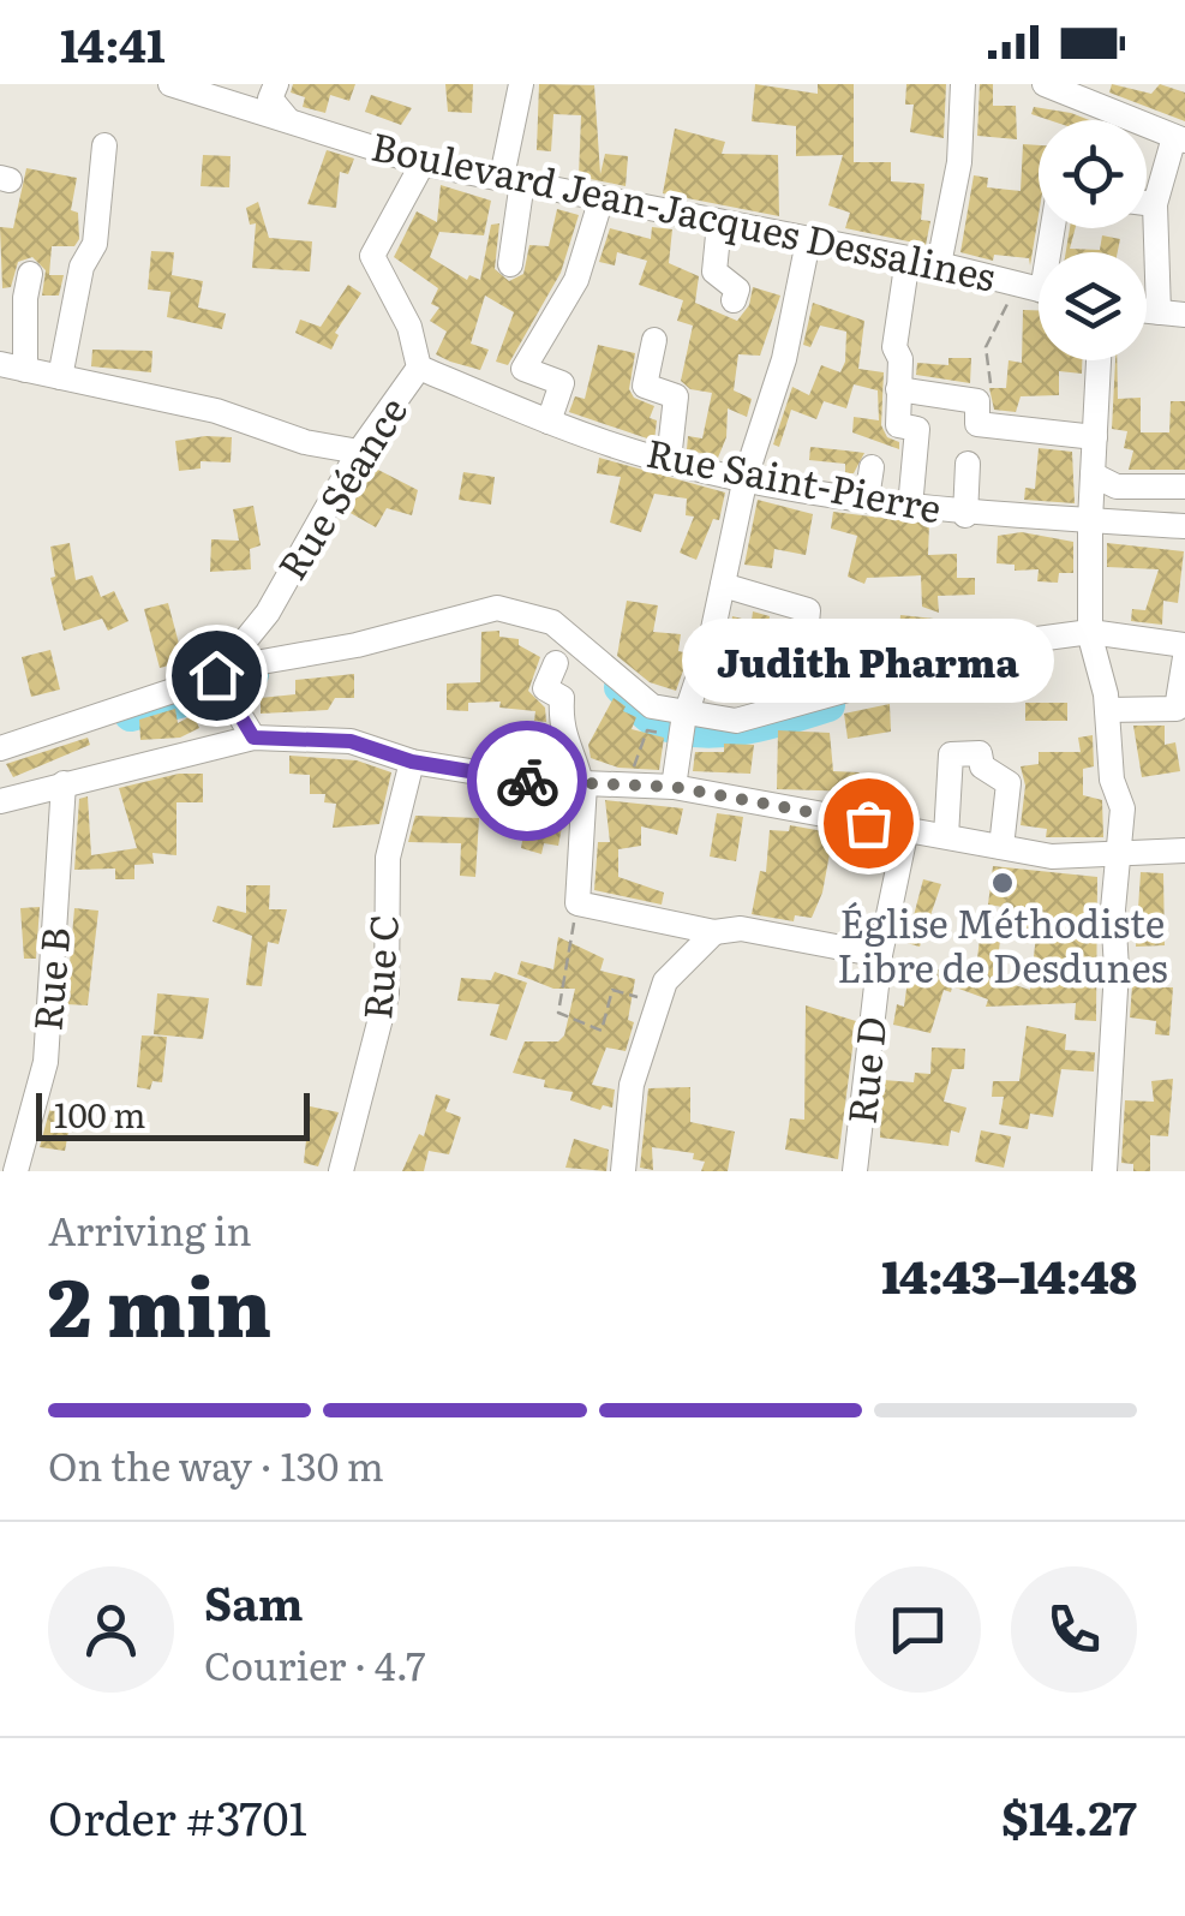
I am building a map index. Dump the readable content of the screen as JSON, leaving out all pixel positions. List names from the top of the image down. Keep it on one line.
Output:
{"streets":{"street":["Boulevard Jean-Jacques Dessalines","Rue Saint-Pierre","Rue Séance","Rue C","Rue B","Rue D"]},"crossings":[["Boulevard Jean-Jacques Dessalines","Rue Séance"],["Rue Saint-Pierre","Rue Séance"]],"places":["Judith Pharma","Église Méthodiste Libre de Desdunes"],"scale_bar":"100 m","page":{"status":"14:41","bubble":"Judith Pharma","scale":"100 m","heading":["2 min","Arriving in","14:43–14:48"],"panel":["Sam","Courier · 4.7","Order #3701","$14.27"],"bar":"On the way · 130 m"}}
